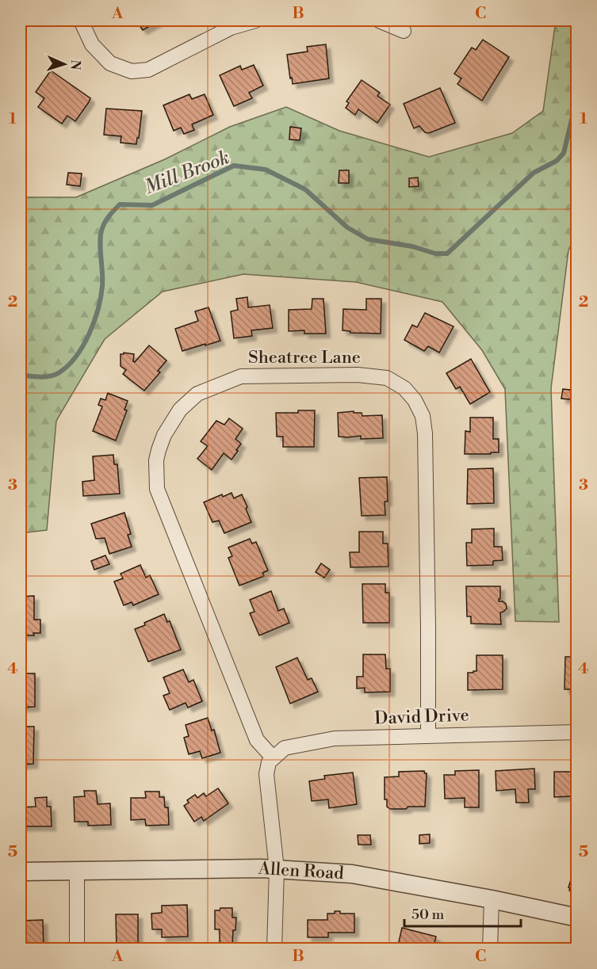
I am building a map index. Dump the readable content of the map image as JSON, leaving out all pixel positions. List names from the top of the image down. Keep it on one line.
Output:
{"streets":{"street":["Sheatree Lane","David Drive","Allen Road"]},"crossings":[["Sheatree Lane","David Drive"]],"water":["Mill Brook"],"scale_bar":"50 m","north":"right","grid":{"columns":["A","B","C"],"rows":["1","2","3","4","5"]}}
